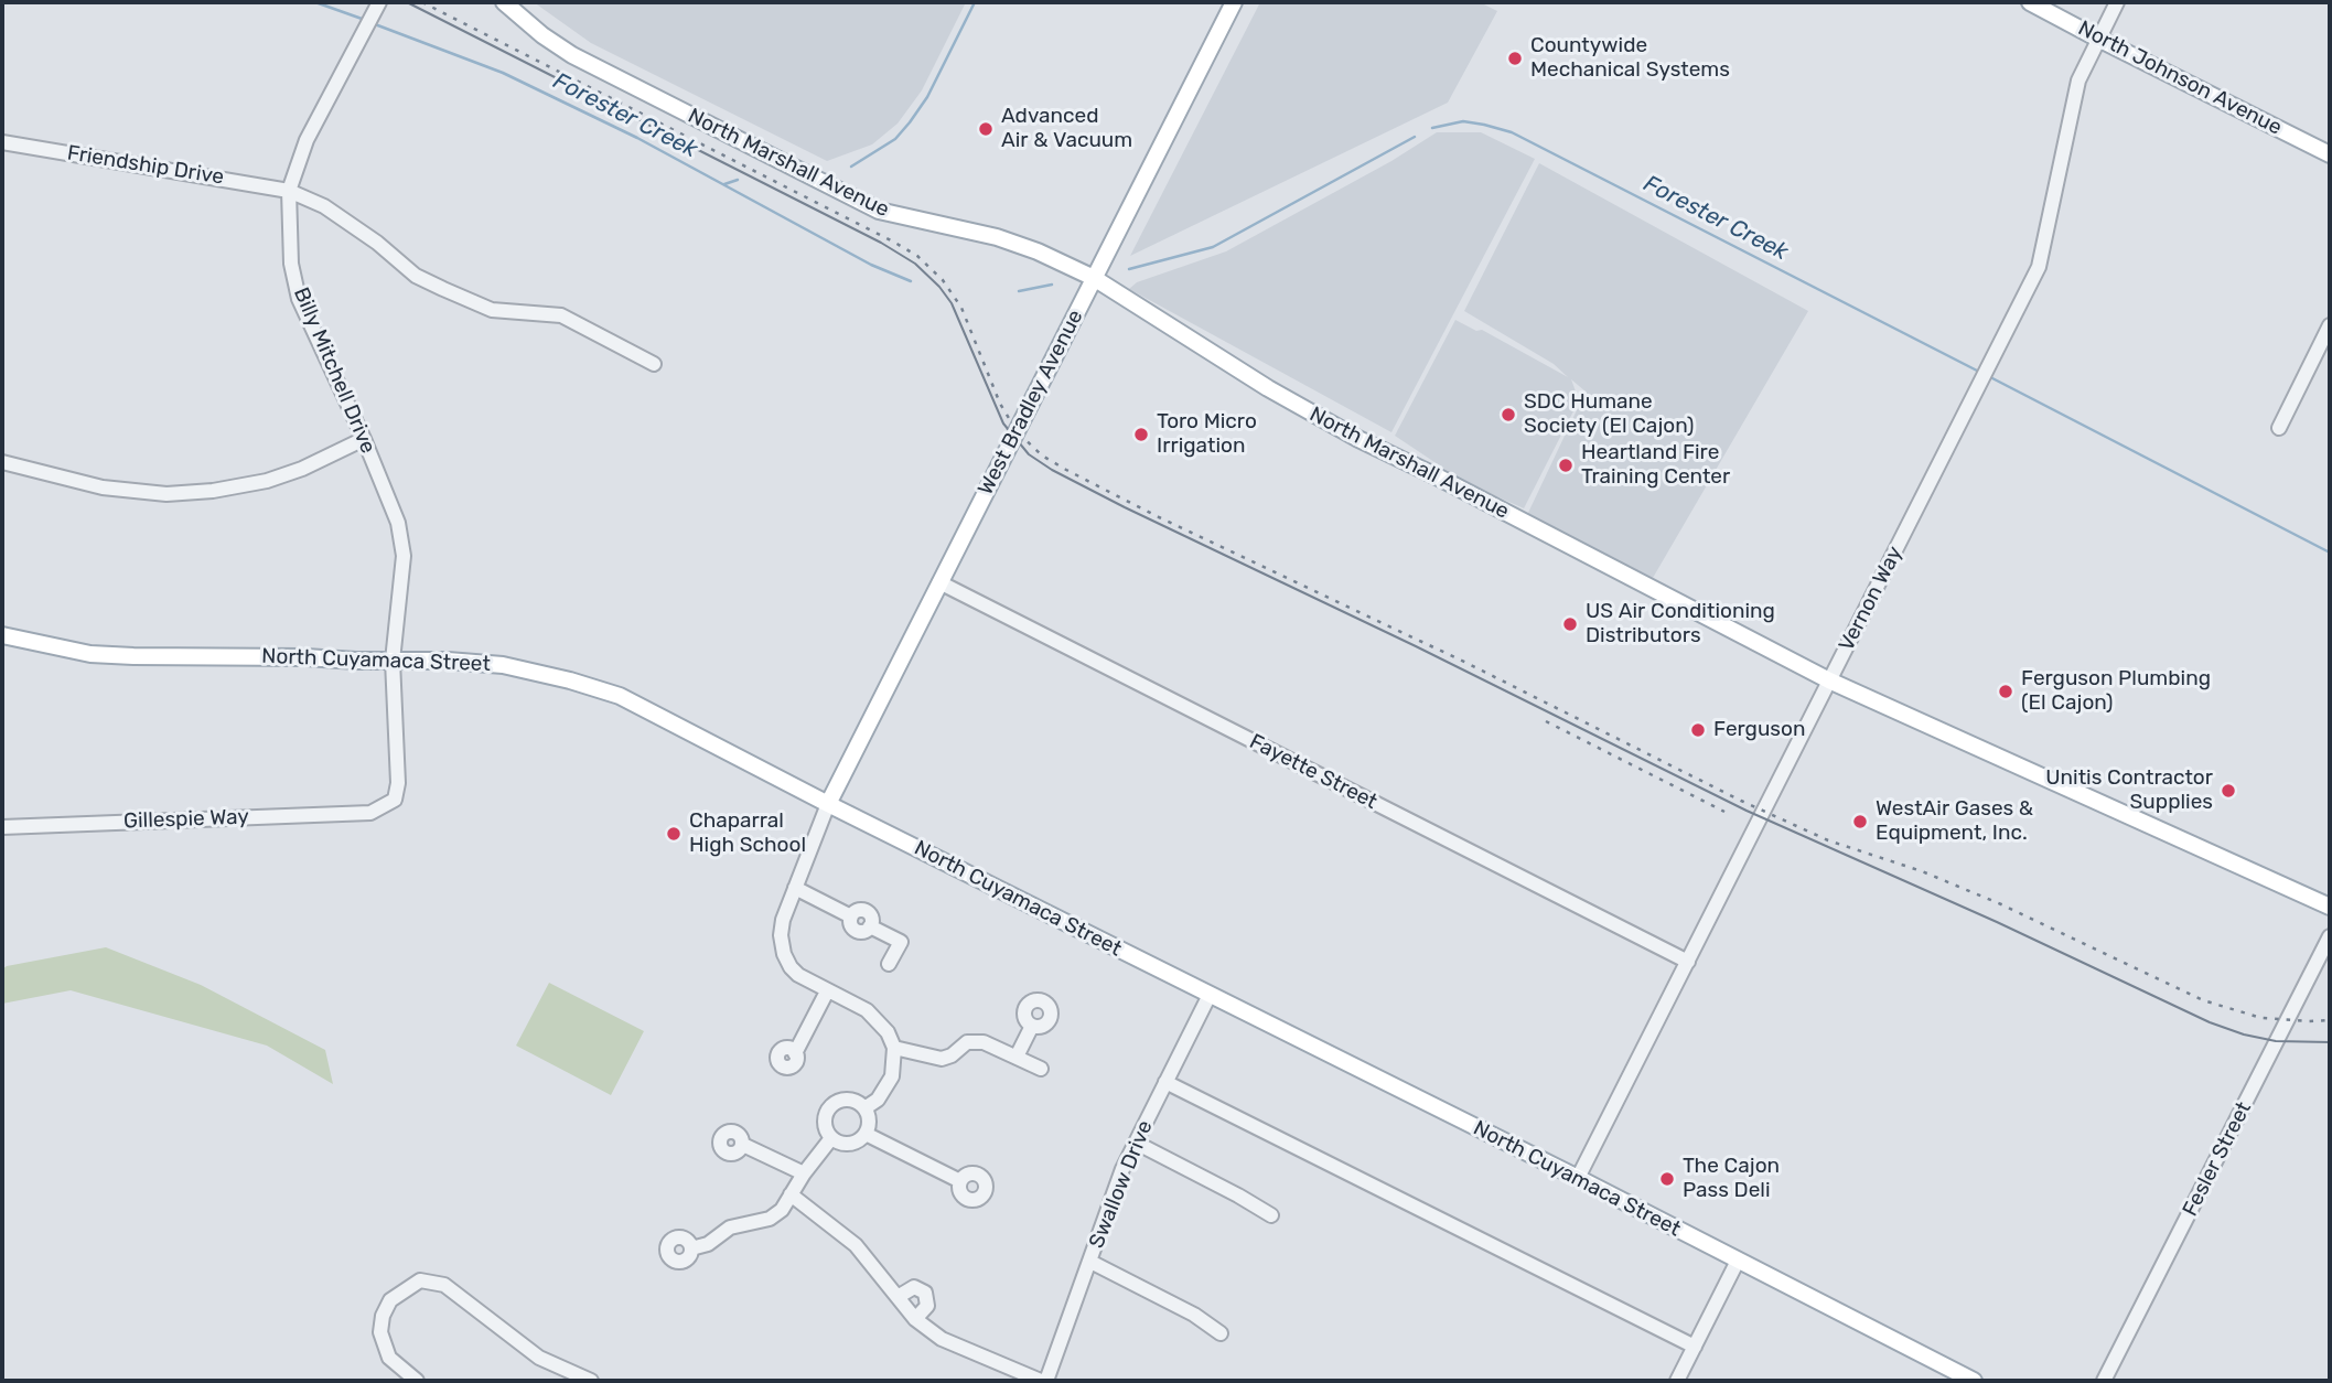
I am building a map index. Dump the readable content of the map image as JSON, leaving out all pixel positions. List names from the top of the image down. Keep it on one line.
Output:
{"streets":{"main road":["North Johnson Avenue","North Marshall Avenue","West Bradley Avenue","North Cuyamaca Street"],"street":["Friendship Drive","Billy Mitchell Drive","Vernon Way","Fayette Street","Gillespie Way","Fesler Street","Swallow Drive"]},"crossings":[["North Johnson Avenue","Vernon Way"],["North Marshall Avenue","West Bradley Avenue"],["North Marshall Avenue","Vernon Way"],["Friendship Drive","Billy Mitchell Drive"],["Billy Mitchell Drive","North Cuyamaca Street"],["Billy Mitchell Drive","Gillespie Way"],["West Bradley Avenue","North Cuyamaca Street"],["West Bradley Avenue","Fayette Street"],["Vernon Way","North Cuyamaca Street"],["Vernon Way","Fayette Street"],["North Cuyamaca Street","Swallow Drive"]],"water":["Forester Creek"],"places":["Countywide Mechanical Systems","Advanced Air & Vacuum","SDC Humane Society (El Cajon)","Toro Micro Irrigation","Heartland Fire Training Center","US Air Conditioning Distributors","Ferguson Plumbing (El Cajon)","Ferguson","Unitis Contractor Supplies","WestAir Gases & Equipment, Inc.","Chaparral High School","The Cajon Pass Deli"]}
